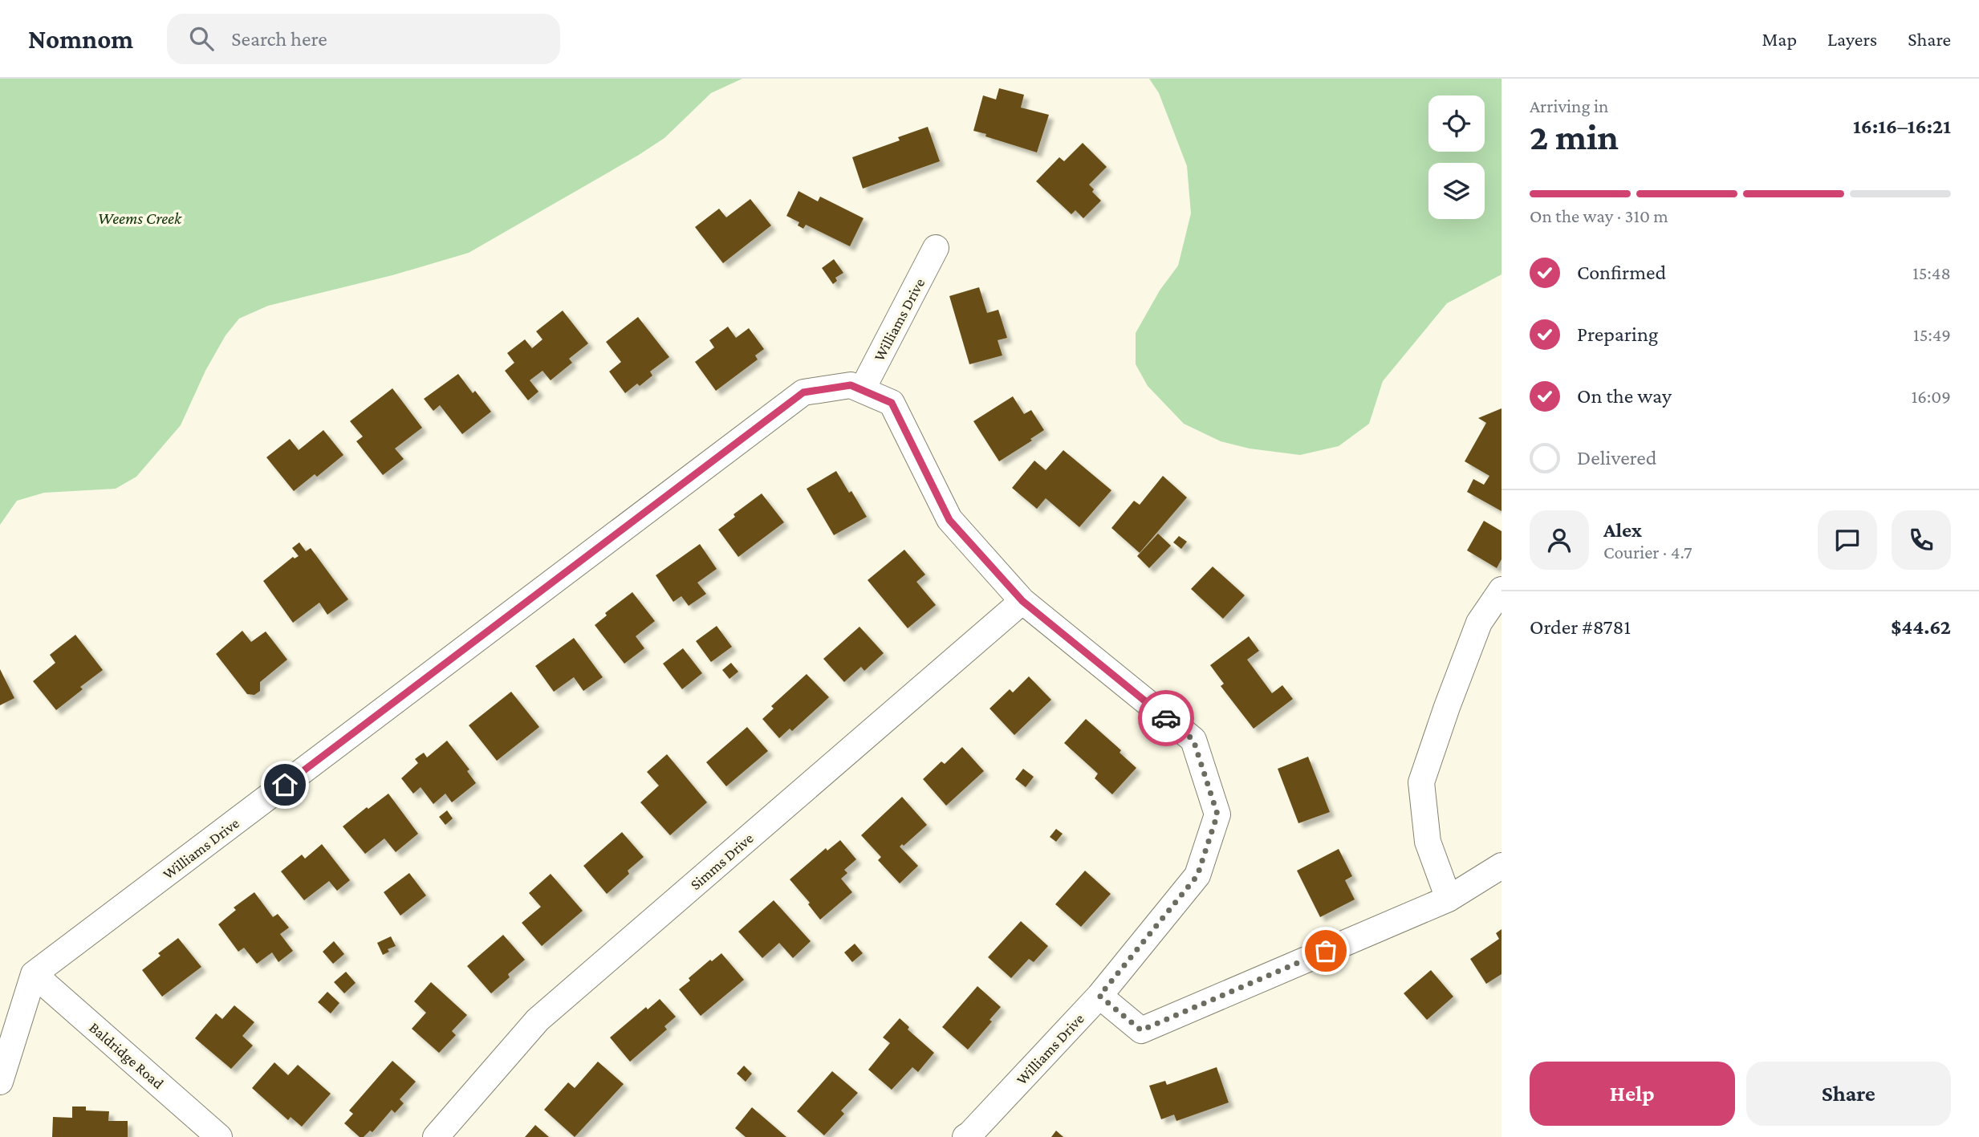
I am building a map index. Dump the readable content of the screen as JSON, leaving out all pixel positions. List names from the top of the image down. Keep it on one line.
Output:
{"streets":{"street":["Williams Drive","Simms Drive","Baldridge Road"]},"crossings":[["Williams Drive","Simms Drive"],["Williams Drive","Baldridge Road"]],"water":["Weems Creek"],"page":{"header":"Nomnom","search":"Search here","nav":["Map","Layers","Share"],"heading":["2 min","Arriving in","16:16–16:21"],"panel":["Alex","Courier · 4.7","Order #8781","$44.62"],"bar":"On the way · 310 m","list":[["Confirmed","15:48"],["Preparing","15:49"],["On the way","16:09"],"Delivered"],"buttons":["Help","Share"]}}
